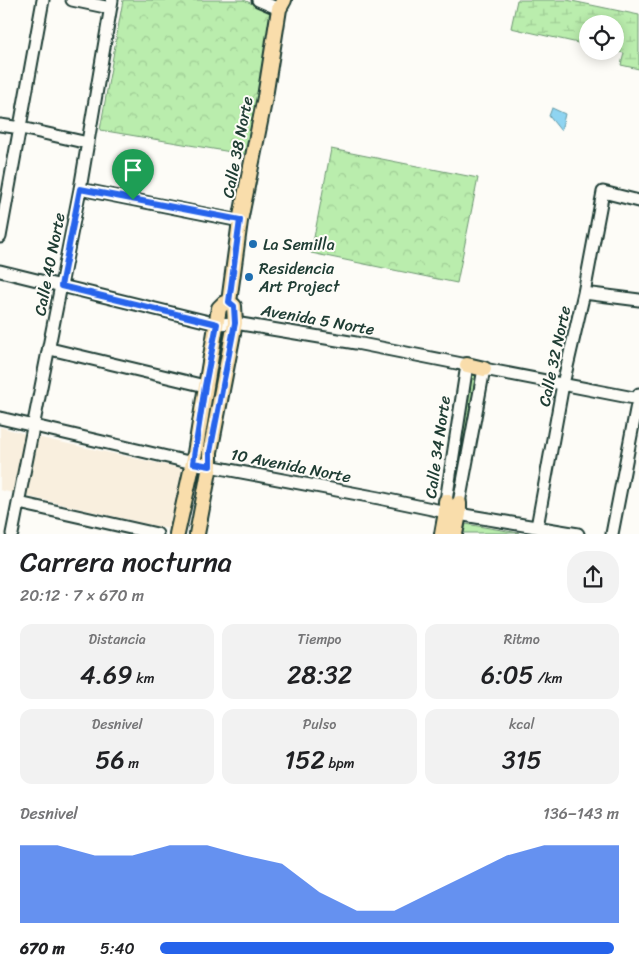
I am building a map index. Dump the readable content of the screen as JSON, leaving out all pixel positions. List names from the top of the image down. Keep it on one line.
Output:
{"streets":{"main road":["Calle 38 Norte","Avenida 5 Norte","Calle 34 Norte"],"street":["Calle 40 Norte","Calle 32 Norte","10 Avenida Norte"]},"crossings":[["Calle 38 Norte","Avenida 5 Norte"],["Calle 38 Norte","10 Avenida Norte"],["Calle 40 Norte","Avenida 5 Norte"],["Calle 40 Norte","10 Avenida Norte"],["Avenida 5 Norte","Calle 34 Norte"],["Calle 32 Norte","10 Avenida Norte"],["Calle 34 Norte","10 Avenida Norte"]],"places":["La Semilla","Residencia Art Project"],"page":{"heading":["Carrera nocturna","20:12 · 7 × 670 m"],"stats":[["Distancia","4.69 km"],["Tiempo","28:32"],["Ritmo","6:05 /km"],["Desnivel","56 m"],["Pulso","152 bpm"],["kcal","315"]],"chart":["Desnivel","136–143 m"],"list":[{"name":"670 m","note":"5:40"}]}}
